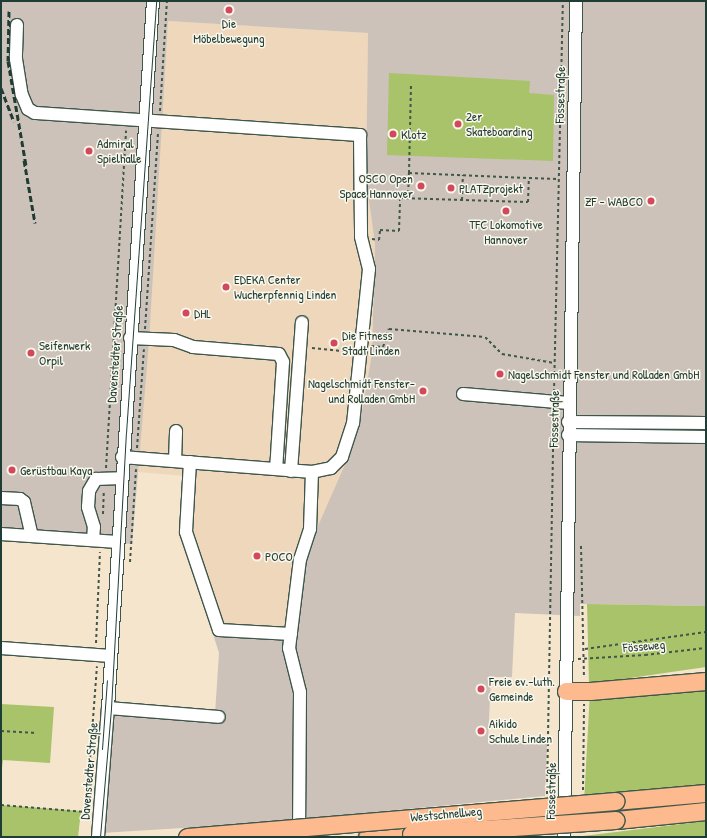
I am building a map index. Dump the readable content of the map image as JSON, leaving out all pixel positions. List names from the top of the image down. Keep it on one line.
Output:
{"streets":{"highway":["Westschnellweg"],"street":["Fössestraße","Davenstedter Straße"],"path":["Fösseweg"]},"places":["Die Möbelbewegung","2er Skateboarding","Klotz","Admiral Spielhalle","OSCO Open Space Hannover","PLATZprojekt","ZF - WABCO","TFC Lokomotive Hannover","EDEKA Center Wucherpfennig Linden","DHL","Die Fitness Stadt Linden","Seifenwerk Orpil","Nagelschmidt Fenster und Rolladen GmbH","Nagelschmidt Fenster- und Rolladen GmbH","Gerüstbau Kaya","POCO","Freie ev.-luth. Gemeinde","Aikido Schule Linden"]}
